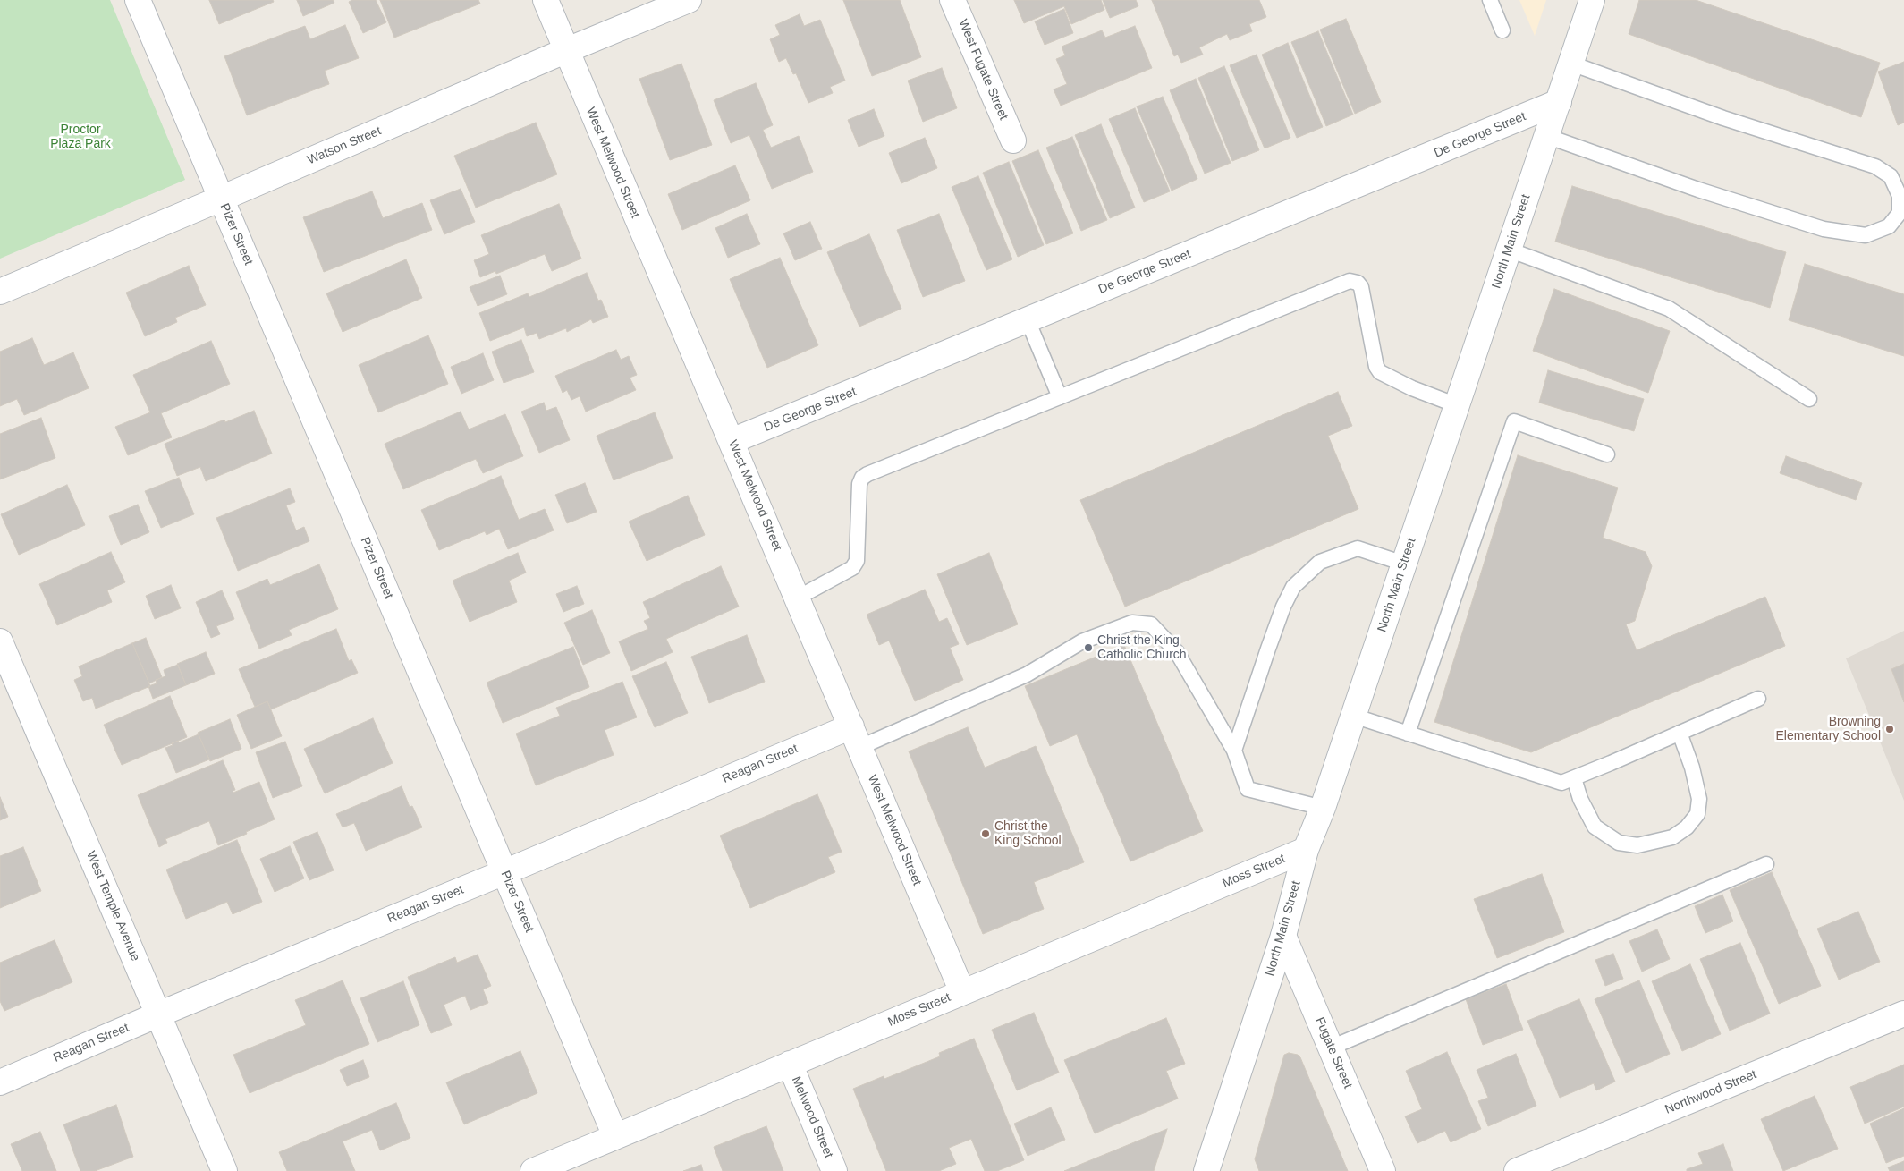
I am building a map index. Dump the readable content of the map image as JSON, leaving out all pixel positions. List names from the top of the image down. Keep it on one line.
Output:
{"streets":{"street":["West Fugate Street","De George Street","Watson Street","West Melwood Street","Pizer Street","North Main Street","Reagan Street","Moss Street","West Temple Avenue","Fugate Street","Northwood Street","Melwood Street"]},"crossings":[["De George Street","West Melwood Street"],["De George Street","North Main Street"],["Watson Street","West Melwood Street"],["Watson Street","Pizer Street"],["West Melwood Street","Reagan Street"],["West Melwood Street","Moss Street"],["Pizer Street","Reagan Street"],["Pizer Street","Moss Street"],["North Main Street","Moss Street"],["North Main Street","Fugate Street"],["Reagan Street","West Temple Avenue"],["Moss Street","Melwood Street"]],"parks":["Proctor Plaza Park"],"places":["Christ the King Catholic Church","Browning Elementary School","Christ the King School"]}
